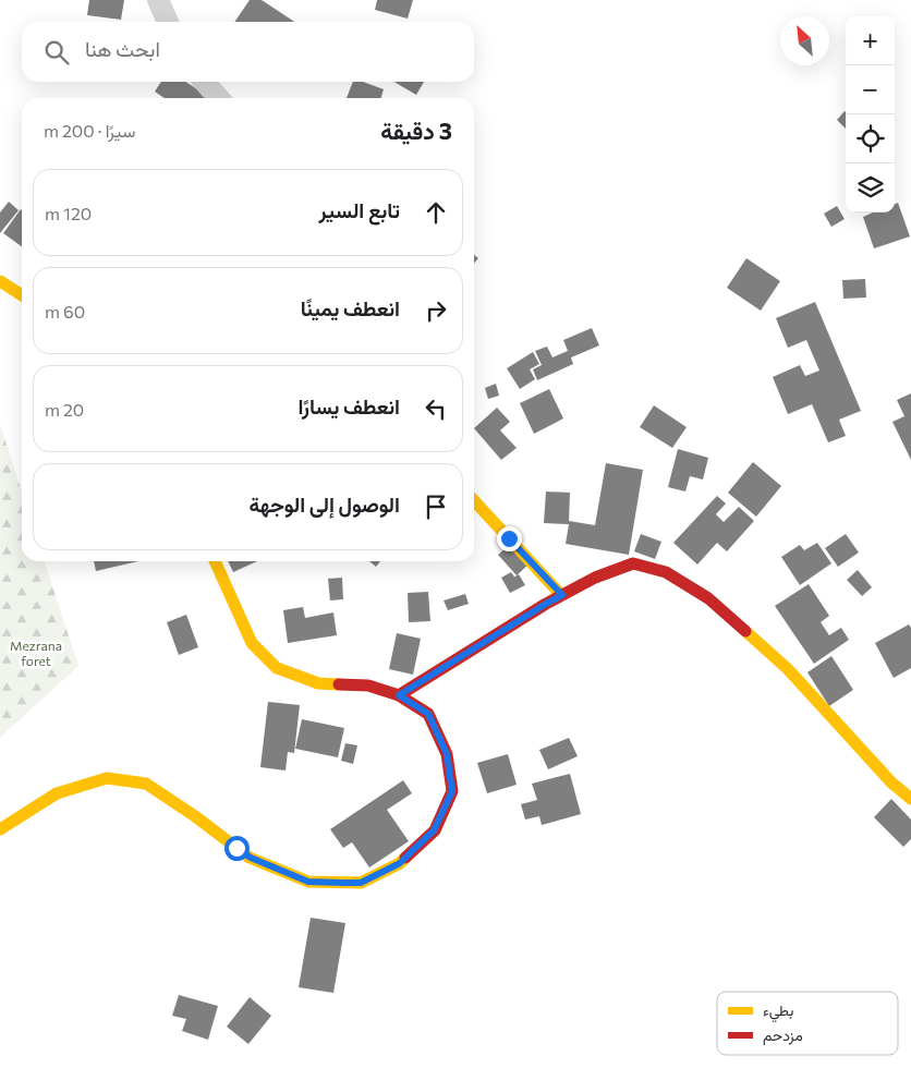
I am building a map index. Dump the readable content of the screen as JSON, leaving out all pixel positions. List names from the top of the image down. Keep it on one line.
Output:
{"parks":["Mezrana foret"],"legend":["بطيء","مزدحم"],"north":"top left","page":{"map_buttons":["+","−"],"search":"ابحث هنا","heading":["3 دقيقة","سيرًا · 200 m"],"list":[["تابع السير","120 m"],["انعطف يمينًا","60 m"],["انعطف يسارًا","20 m"],"الوصول إلى الوجهة"]}}
